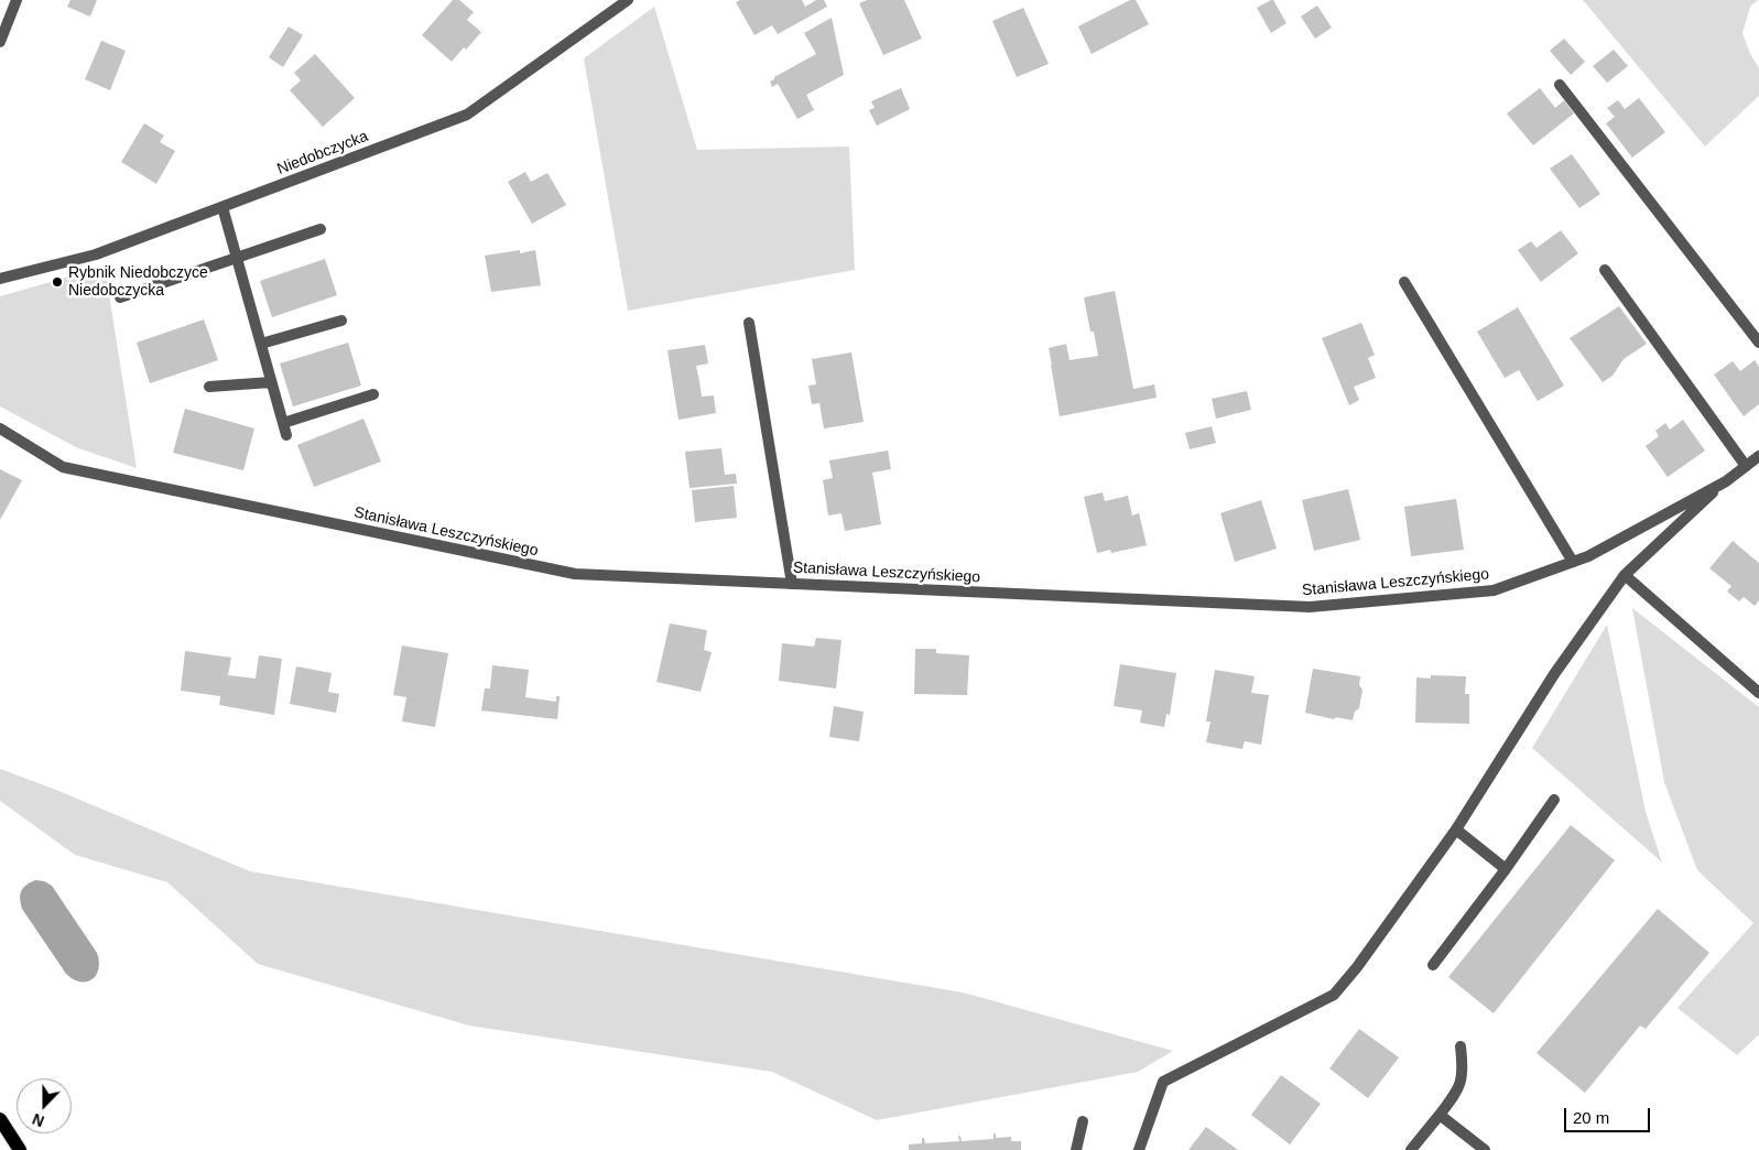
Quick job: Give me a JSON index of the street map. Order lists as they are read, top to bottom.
{
  "streets": {
    "street": ["Niedobczycka", "Stanisława Leszczyńskiego"]
  },
  "places": ["Rybnik Niedobczyce Niedobczycka"],
  "scale_bar": "20 m",
  "north": "bottom"
}
